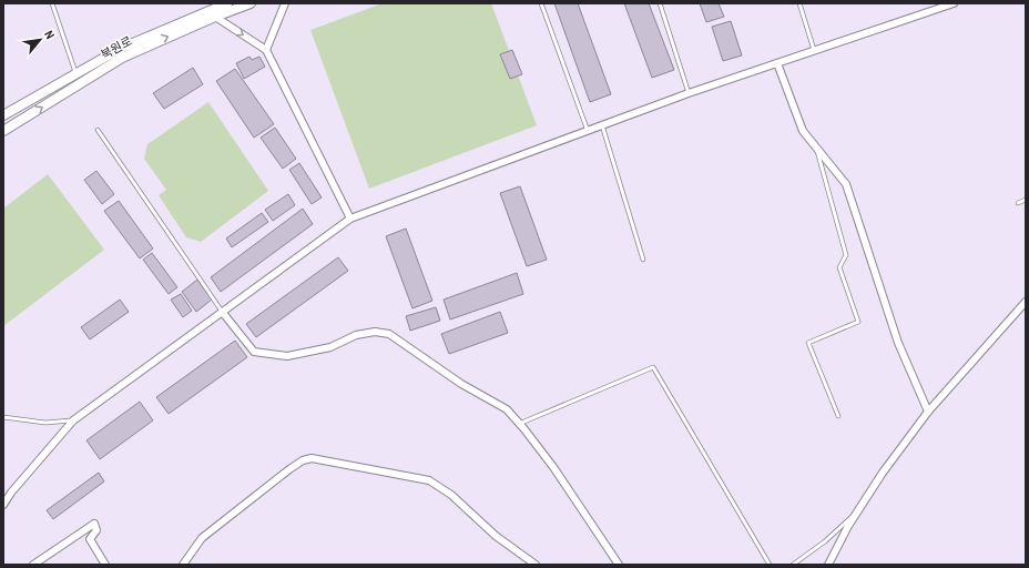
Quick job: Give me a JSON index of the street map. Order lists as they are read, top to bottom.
{
  "streets": {
    "street": ["북원로"]
  },
  "north": "top right"
}
